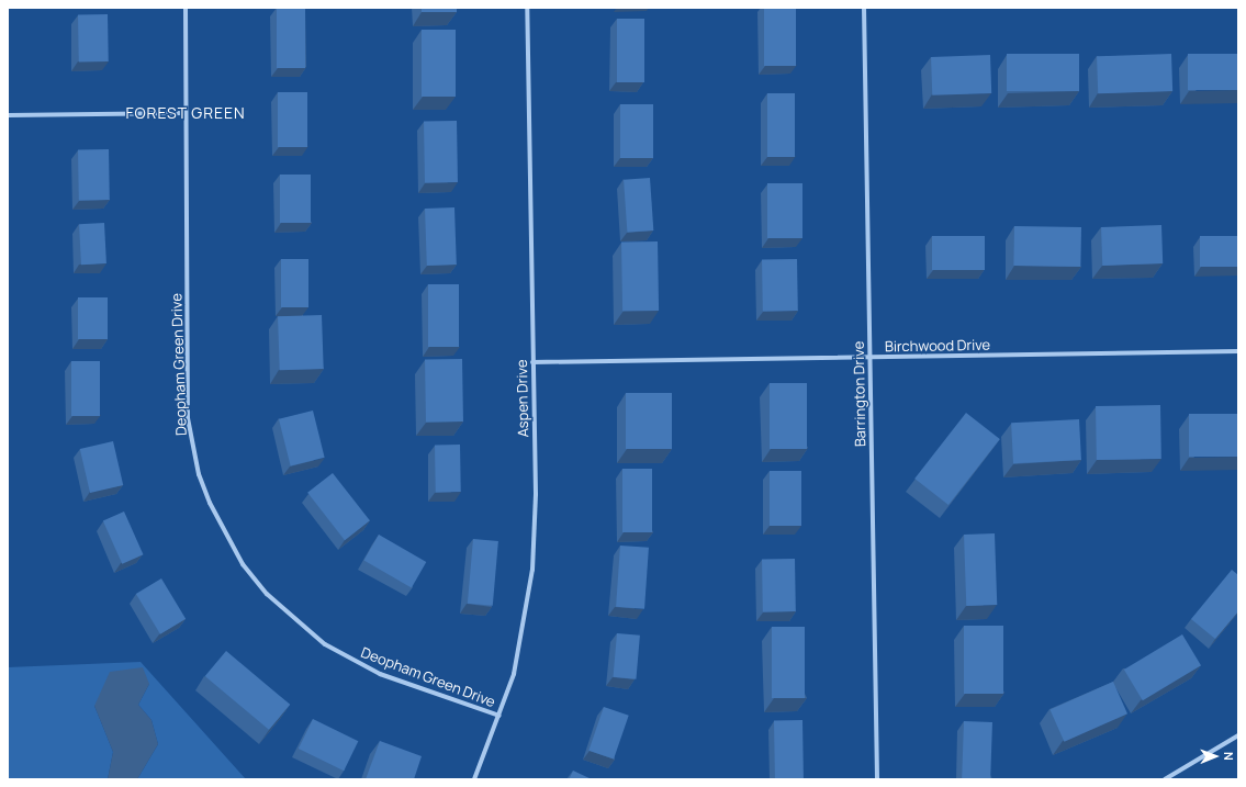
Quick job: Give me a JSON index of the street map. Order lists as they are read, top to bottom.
{
  "streets": {
    "street": [
      "Birchwood Drive",
      "Deopham Green Drive",
      "Barrington Drive",
      "Aspen Drive"
    ]
  },
  "crossings": [
    ["Birchwood Drive", "Barrington Drive"],
    ["Birchwood Drive", "Aspen Drive"],
    ["Deopham Green Drive", "Aspen Drive"]
  ],
  "districts": ["FOREST GREEN"],
  "north": "right"
}
